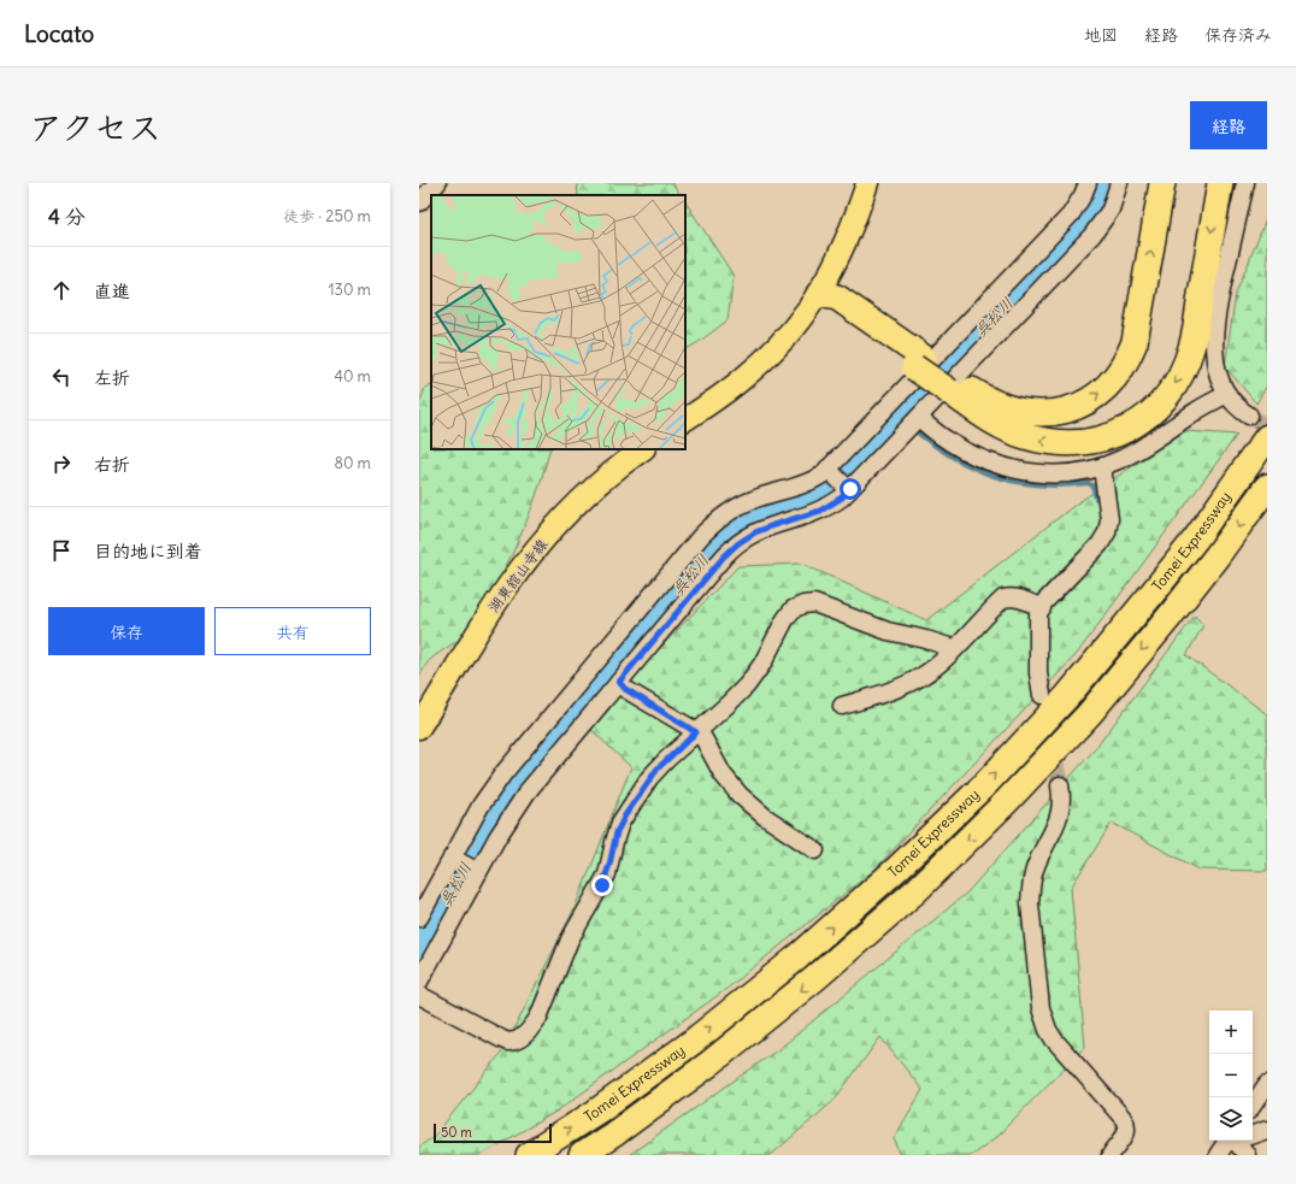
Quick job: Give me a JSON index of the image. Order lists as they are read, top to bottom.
{
  "streets": {
    "highway": ["Tomei Expressway"],
    "main road": ["湖東舘山寺線"]
  },
  "water": ["呉松川"],
  "scale_bar": "50 m",
  "page": {
    "header": "Locato",
    "nav": ["地図", "経路", "保存済み"],
    "title": "アクセス",
    "buttons": [
      "経路",
      ["保存", "共有"]
    ],
    "heading": ["4 分", "徒歩 · 250 m"],
    "list": [
      ["直進", "130 m"],
      ["左折", "40 m"],
      ["右折", "80 m"],
      "目的地に到着"
    ],
    "map_buttons": ["+", "−"],
    "scale": "50 m"
  }
}
